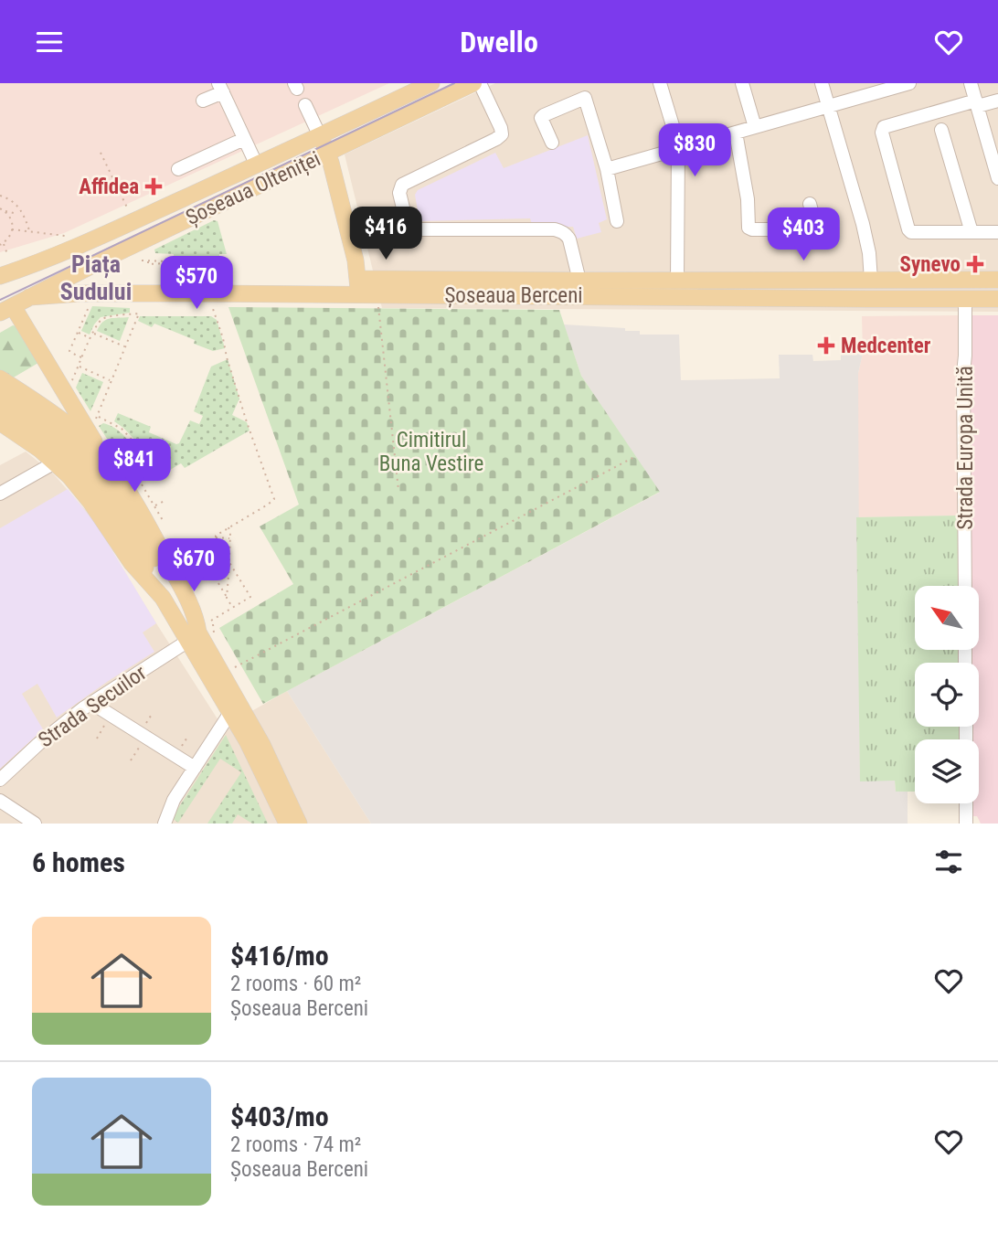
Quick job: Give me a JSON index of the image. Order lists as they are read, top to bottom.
{
  "streets": {
    "main road": ["Șoseaua Olteniței", "Șoseaua Berceni"],
    "street": ["Strada Europa Unită", "Strada Secuilor"]
  },
  "crossings": [
    ["Șoseaua Olteniței", "Șoseaua Berceni"],
    ["Șoseaua Berceni", "Strada Europa Unită"]
  ],
  "districts": ["Piața Sudului"],
  "parks": ["Cimitirul Buna Vestire"],
  "places": {
    "health": ["Affidea", "Synevo", "Medcenter"]
  },
  "north": "top left",
  "page": {
    "header": "Dwello",
    "price": [
      "$830",
      "$416",
      "$403",
      "$570",
      "$841",
      "$670"
    ],
    "heading": "6 homes",
    "list": [
      {
        "name": "$416/mo",
        "note": "2 rooms · 60 m² · Șoseaua Berceni"
      },
      {
        "name": "$403/mo",
        "note": "2 rooms · 74 m² · Șoseaua Berceni"
      }
    ]
  }
}
